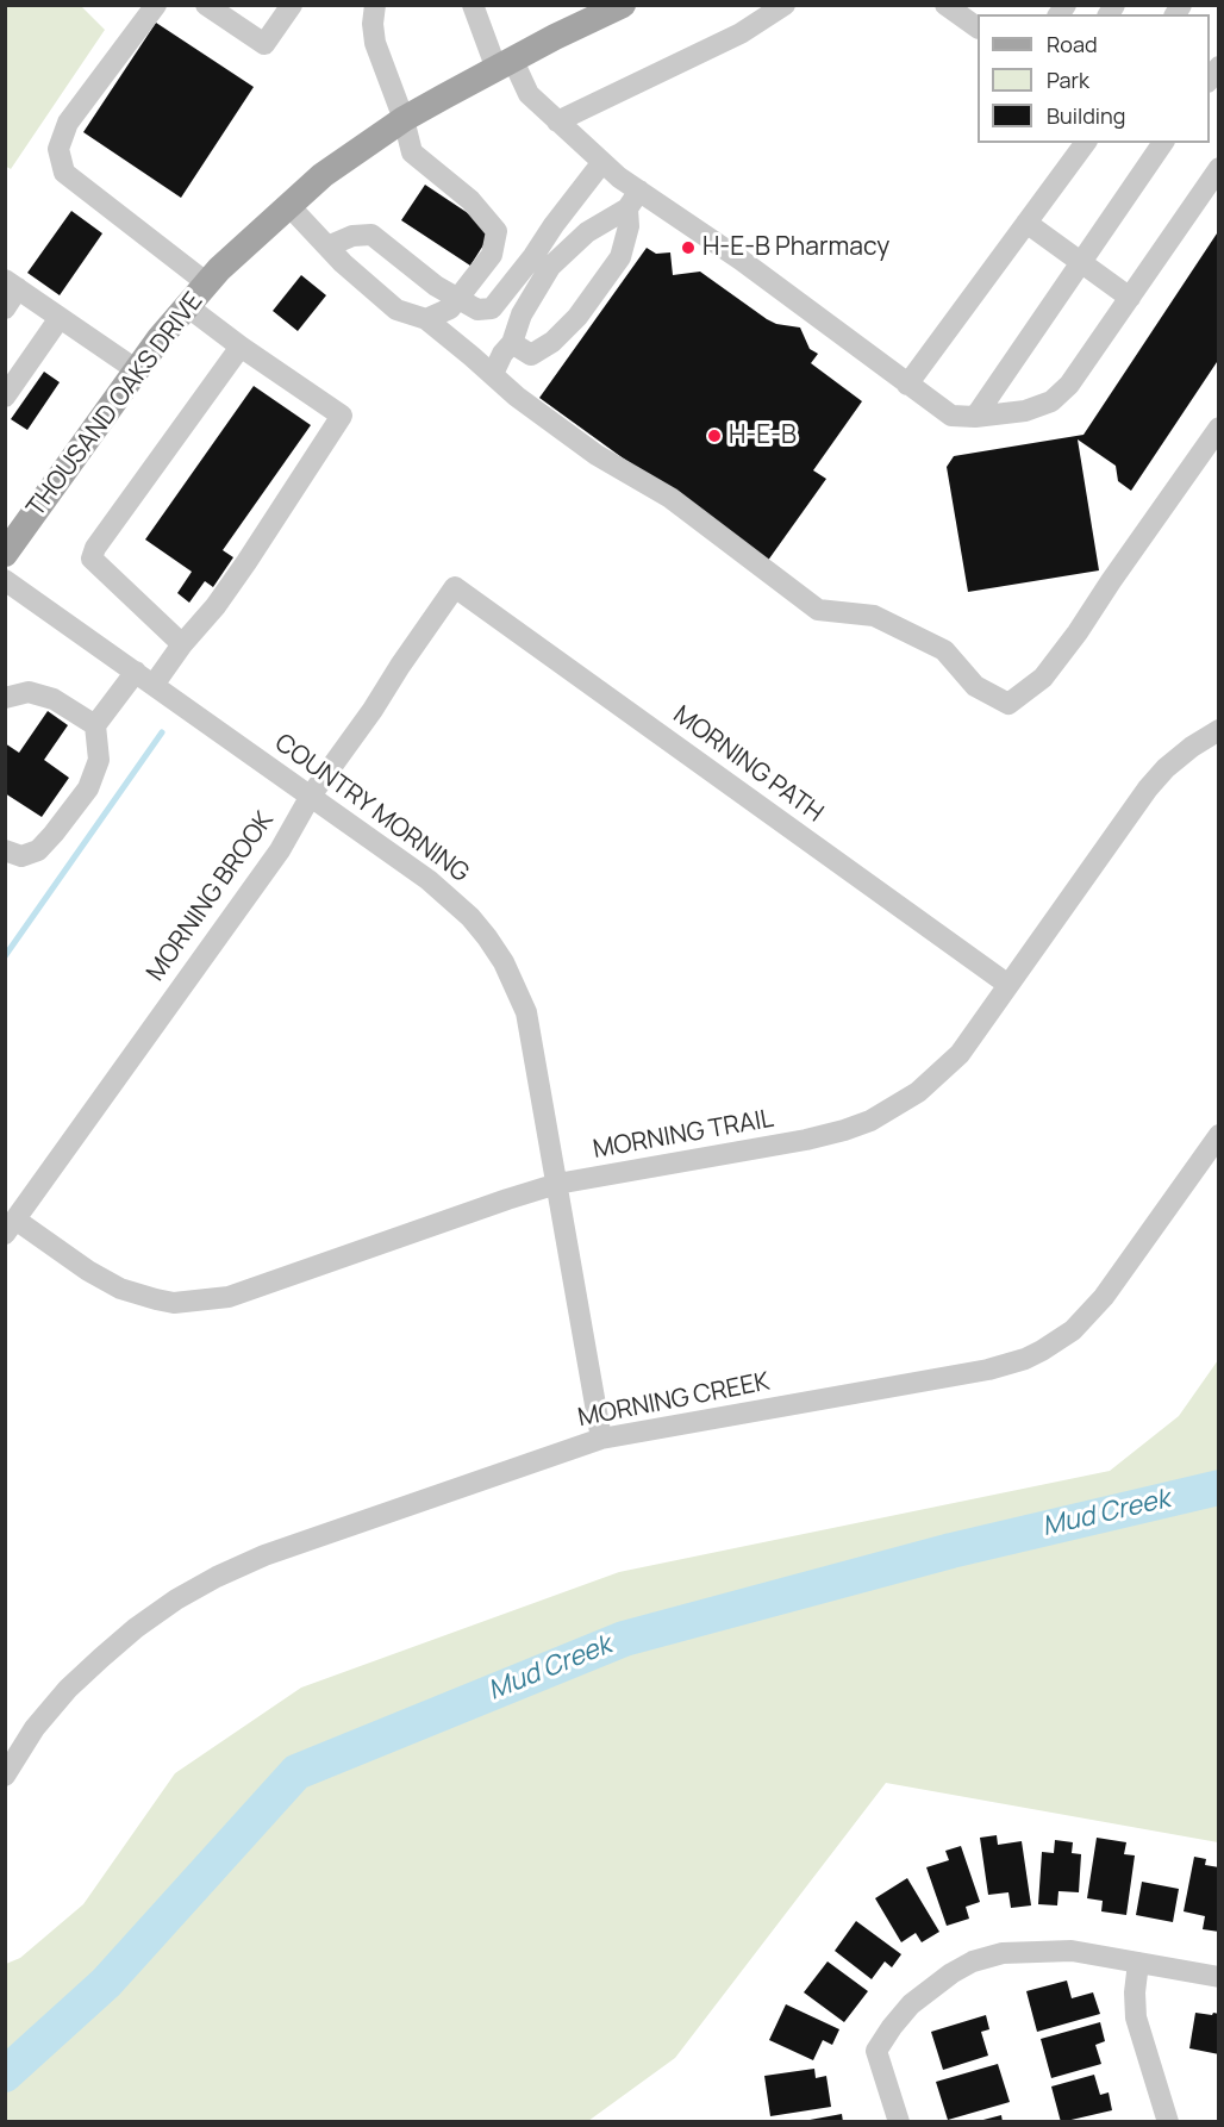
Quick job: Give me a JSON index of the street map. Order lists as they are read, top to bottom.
{
  "streets": {
    "main road": ["THOUSAND OAKS DRIVE"],
    "street": [
      "MORNING PATH",
      "COUNTRY MORNING",
      "MORNING BROOK",
      "MORNING TRAIL",
      "MORNING CREEK"
    ]
  },
  "crossings": [
    ["MORNING PATH", "MORNING BROOK"],
    ["MORNING PATH", "MORNING TRAIL"],
    ["COUNTRY MORNING", "MORNING BROOK"],
    ["COUNTRY MORNING", "MORNING TRAIL"],
    ["COUNTRY MORNING", "MORNING CREEK"],
    ["MORNING BROOK", "MORNING TRAIL"]
  ],
  "water": ["Mud Creek"],
  "places": ["H-E-B Pharmacy", "H-E-B"],
  "legend": ["Road", "Park", "Building"]
}
